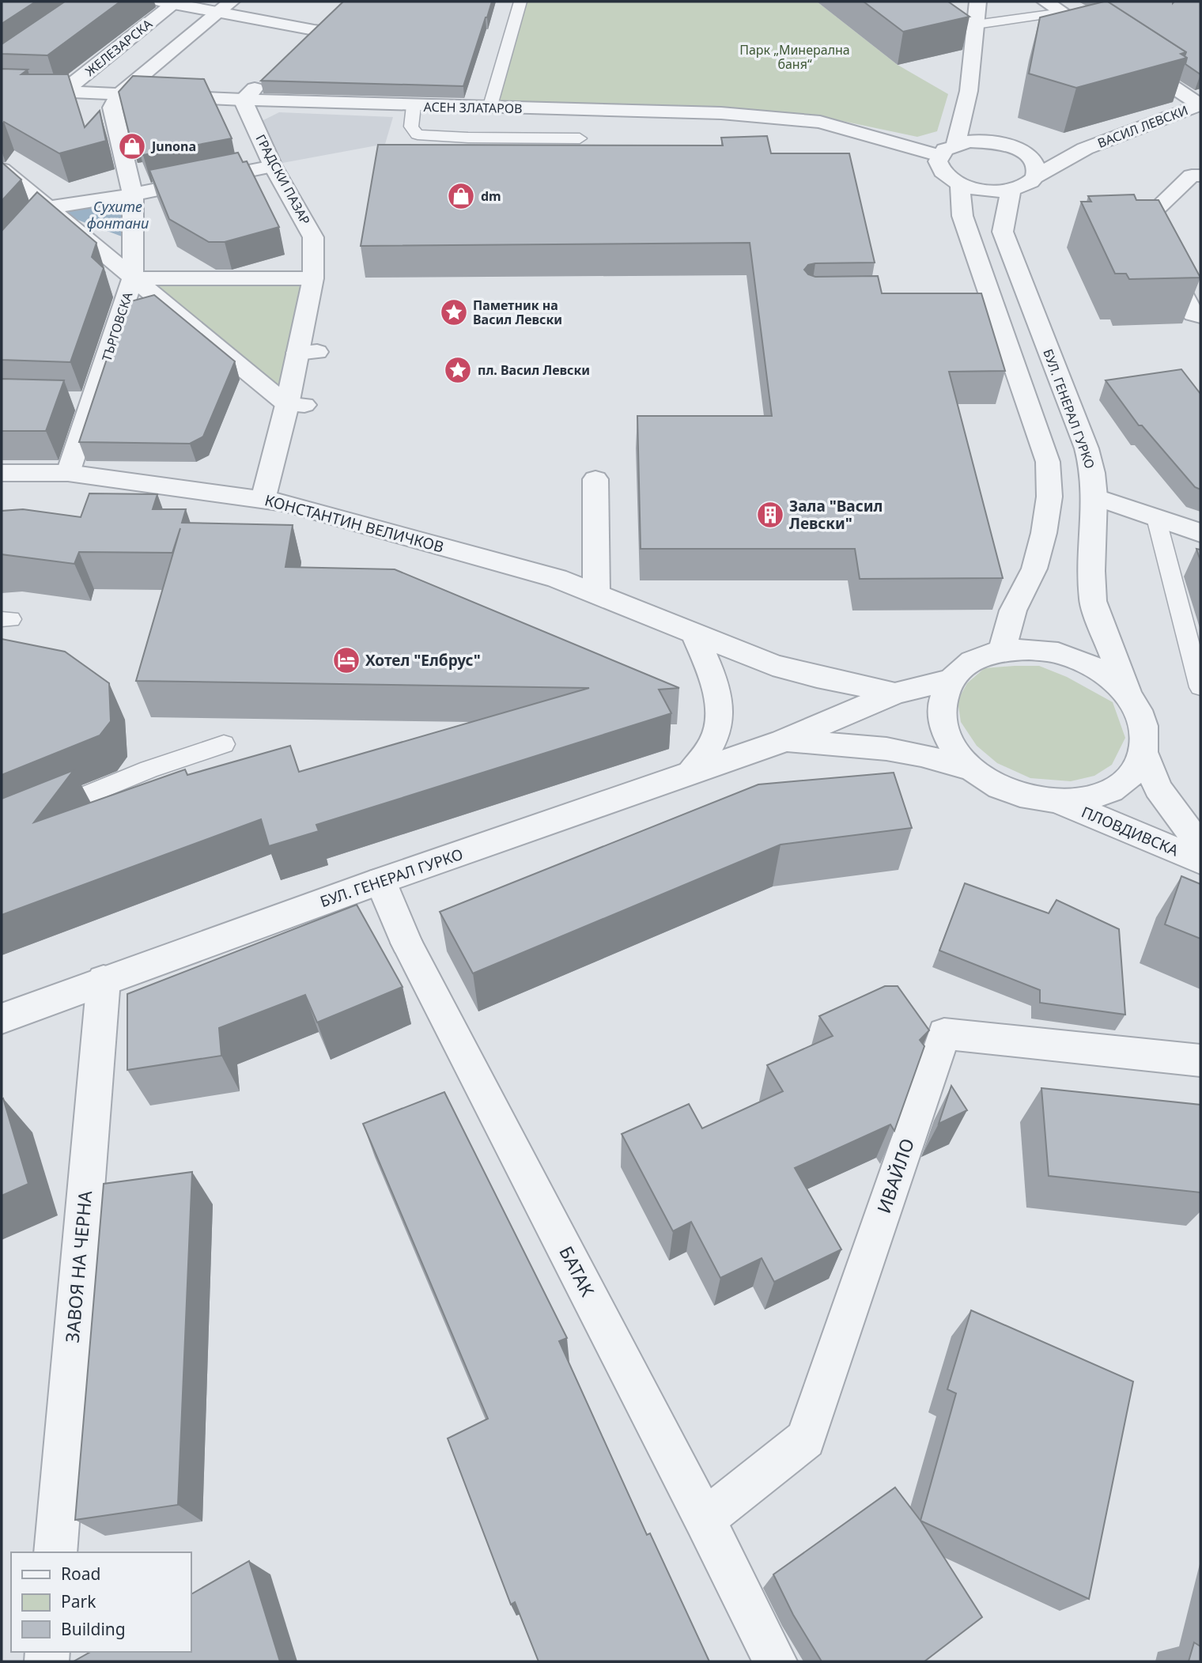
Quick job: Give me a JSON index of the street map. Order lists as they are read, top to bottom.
{
  "streets": {
    "street": [
      "ЖЕЛЕЗАРСКА",
      "АСЕН ЗЛАТАРОВ",
      "ВАСИЛ ЛЕВСКИ",
      "ГРАДСКИ ПАЗАР",
      "ТЪРГОВСКА",
      "БУЛ. ГЕНЕРАЛ ГУРКО",
      "КОНСТАНТИН ВЕЛИЧКОВ",
      "ПЛОВДИВСКА",
      "ИВАЙЛО",
      "ЗАВОЯ НА ЧЕРНА",
      "БАТАК"
    ]
  },
  "crossings": [
    ["ЖЕЛЕЗАРСКА", "АСЕН ЗЛАТАРОВ"],
    ["АСЕН ЗЛАТАРОВ", "ГРАДСКИ ПАЗАР"],
    ["ГРАДСКИ ПАЗАР", "КОНСТАНТИН ВЕЛИЧКОВ"],
    ["ТЪРГОВСКА", "КОНСТАНТИН ВЕЛИЧКОВ"],
    ["БУЛ. ГЕНЕРАЛ ГУРКО", "КОНСТАНТИН ВЕЛИЧКОВ"],
    ["БУЛ. ГЕНЕРАЛ ГУРКО", "ПЛОВДИВСКА"],
    ["БУЛ. ГЕНЕРАЛ ГУРКО", "ЗАВОЯ НА ЧЕРНА"],
    ["БУЛ. ГЕНЕРАЛ ГУРКО", "БАТАК"],
    ["ИВАЙЛО", "БАТАК"]
  ],
  "water": ["Сухите фонтани"],
  "parks": ["Парк „Минерална баня“"],
  "places": {
    "shop": ["Junona", "dm"],
    "place": ["Паметник на Васил Левски", "пл. Васил Левски"],
    "building": ["Зала \"Васил Левски\""],
    "hotel": ["Хотел \"Елбрус\""]
  },
  "legend": ["Road", "Park", "Building"]
}
